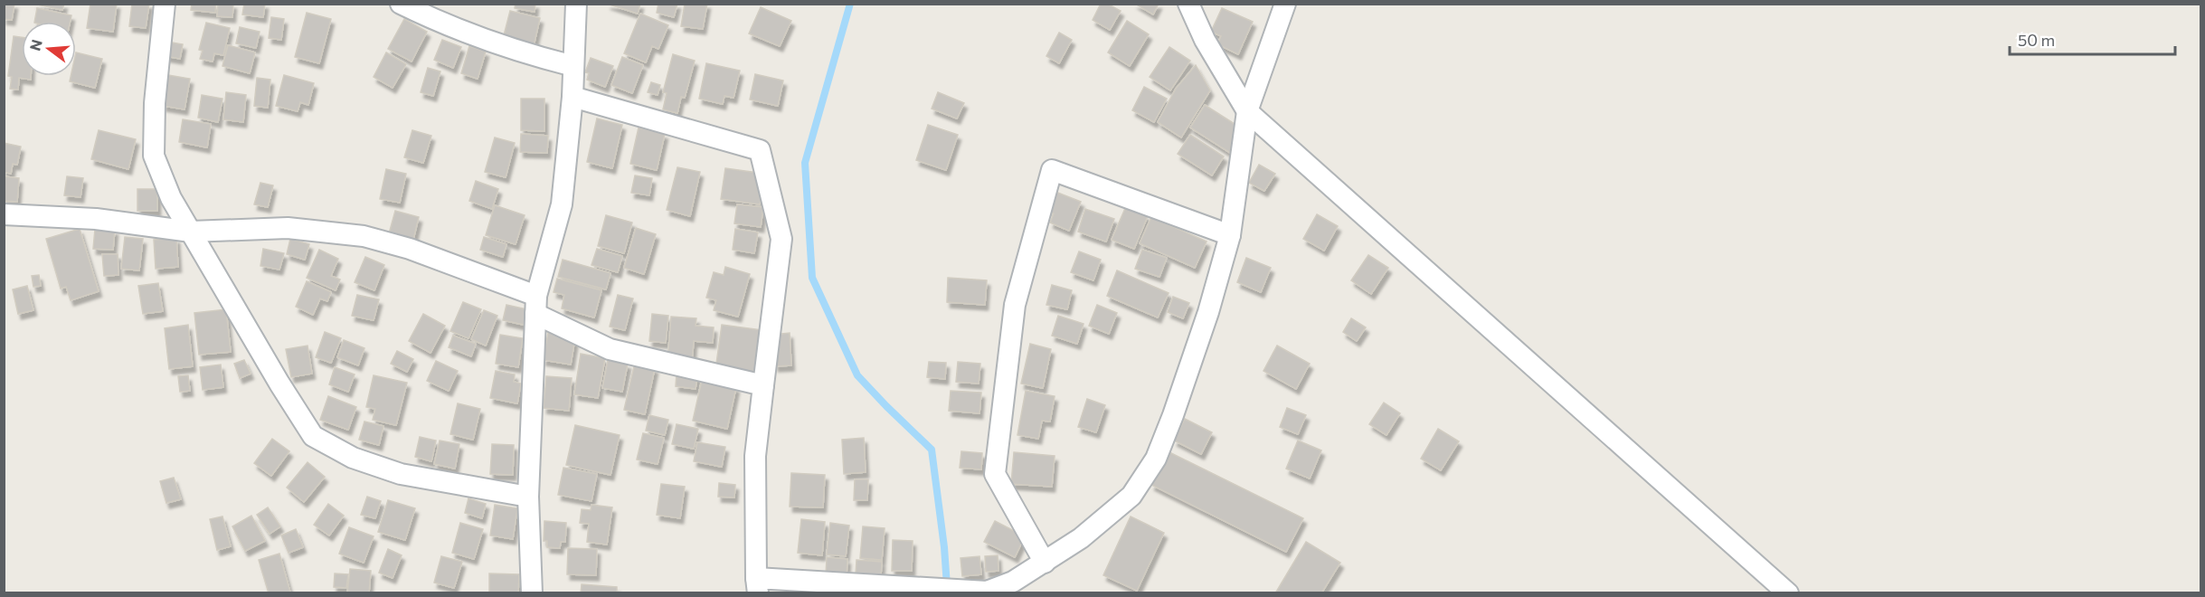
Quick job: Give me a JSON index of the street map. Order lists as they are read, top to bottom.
{
  "scale_bar": "50 m",
  "north": "left"
}
